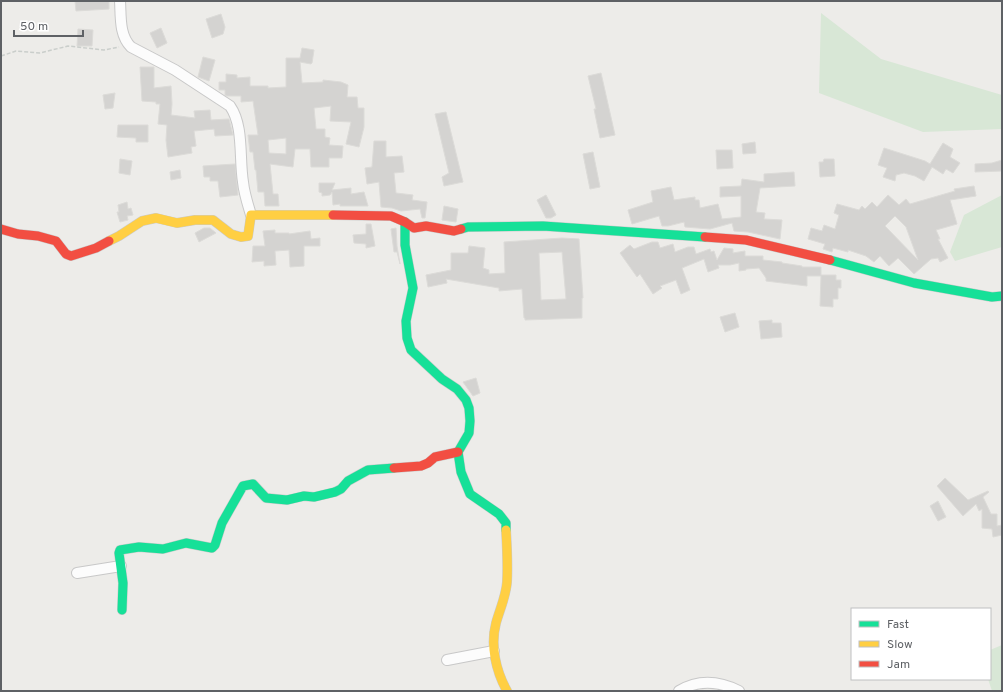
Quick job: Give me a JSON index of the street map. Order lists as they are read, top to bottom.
{
  "legend": ["Fast", "Slow", "Jam"],
  "scale_bar": "50 m"
}
